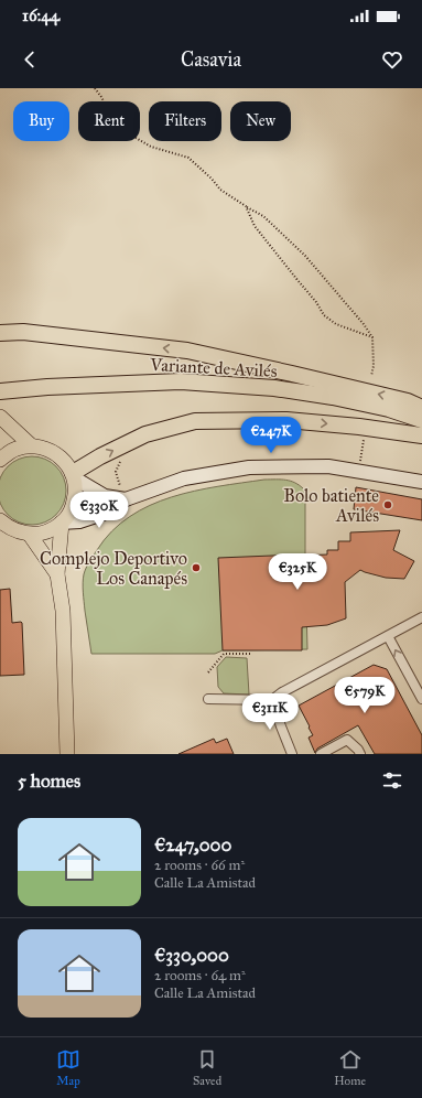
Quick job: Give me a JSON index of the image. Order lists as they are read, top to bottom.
{
  "streets": {
    "highway": ["Variante de Avilés"]
  },
  "places": ["Bolo batiente Avilés", "Complejo Deportivo Los Canapés"],
  "page": {
    "status": "16:44",
    "header": "Casavia",
    "chip": [
      "Buy",
      "Rent",
      "Filters",
      "New"
    ],
    "price": [
      "€247K",
      "€330K",
      "€325K",
      "€579K",
      "€311K"
    ],
    "heading": "5 homes",
    "list": [
      {
        "name": "€247,000",
        "note": "2 rooms · 66 m² · Calle La Amistad"
      },
      {
        "name": "€330,000",
        "note": "2 rooms · 64 m² · Calle La Amistad"
      }
    ],
    "tabs": ["Map", "Saved", "Home"]
  }
}
